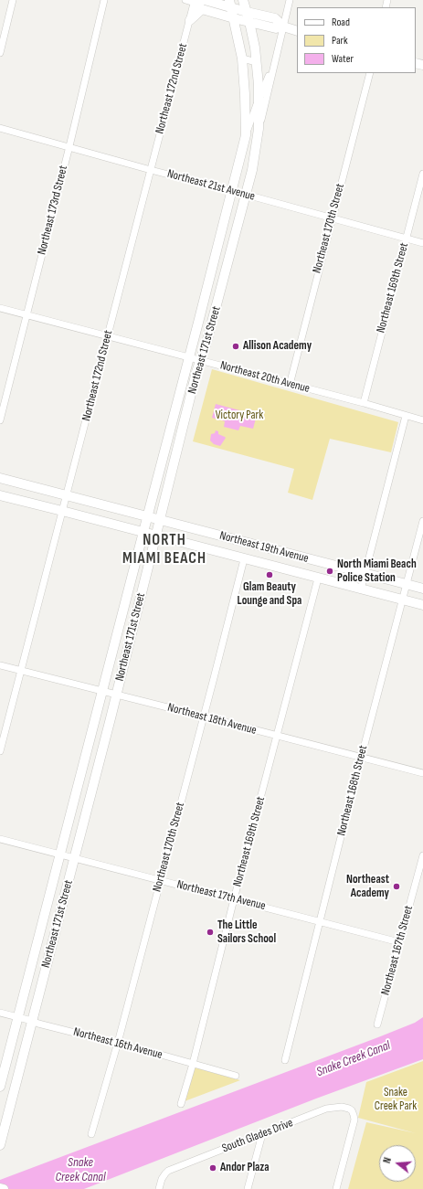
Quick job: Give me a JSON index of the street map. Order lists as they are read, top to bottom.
{
  "streets": {
    "street": [
      "Northeast 172nd Street",
      "Northeast 21st Avenue",
      "Northeast 173rd Street",
      "Northeast 170th Street",
      "Northeast 169th Street",
      "Northeast 171st Street",
      "Northeast 20th Avenue",
      "Northeast 19th Avenue",
      "Northeast 18th Avenue",
      "Northeast 168th Street",
      "Northeast 17th Avenue",
      "Northeast 167th Street",
      "Northeast 16th Avenue",
      "South Glades Drive"
    ]
  },
  "crossings": [
    ["Northeast 172nd Street", "Northeast 21st Avenue"],
    ["Northeast 172nd Street", "Northeast 20th Avenue"],
    ["Northeast 172nd Street", "Northeast 19th Avenue"],
    ["Northeast 172nd Street", "Northeast 18th Avenue"],
    ["Northeast 21st Avenue", "Northeast 173rd Street"],
    ["Northeast 21st Avenue", "Northeast 170th Street"],
    ["Northeast 21st Avenue", "Northeast 169th Street"],
    ["Northeast 21st Avenue", "Northeast 171st Street"],
    ["Northeast 173rd Street", "Northeast 20th Avenue"],
    ["Northeast 170th Street", "Northeast 20th Avenue"],
    ["Northeast 170th Street", "Northeast 19th Avenue"],
    ["Northeast 170th Street", "Northeast 18th Avenue"],
    ["Northeast 170th Street", "Northeast 17th Avenue"],
    ["Northeast 170th Street", "Northeast 16th Avenue"],
    ["Northeast 169th Street", "Northeast 20th Avenue"],
    ["Northeast 169th Street", "Northeast 19th Avenue"],
    ["Northeast 169th Street", "Northeast 18th Avenue"],
    ["Northeast 169th Street", "Northeast 17th Avenue"],
    ["Northeast 169th Street", "Northeast 16th Avenue"],
    ["Northeast 171st Street", "Northeast 20th Avenue"],
    ["Northeast 171st Street", "Northeast 19th Avenue"],
    ["Northeast 171st Street", "Northeast 18th Avenue"],
    ["Northeast 171st Street", "Northeast 17th Avenue"],
    ["Northeast 171st Street", "Northeast 16th Avenue"],
    ["Northeast 19th Avenue", "Northeast 168th Street"],
    ["Northeast 18th Avenue", "Northeast 168th Street"],
    ["Northeast 168th Street", "Northeast 17th Avenue"],
    ["Northeast 17th Avenue", "Northeast 167th Street"]
  ],
  "districts": ["NORTH MIAMI BEACH"],
  "water": ["Snake Creek Canal"],
  "parks": ["Victory Park", "Snake Creek Park"],
  "places": [
    "Allison Academy",
    "North Miami Beach Police Station",
    "Glam Beauty Lounge and Spa",
    "Northeast Academy",
    "The Little Sailors School",
    "Andor Plaza"
  ],
  "legend": ["Road", "Park", "Water"],
  "north": "left"
}
